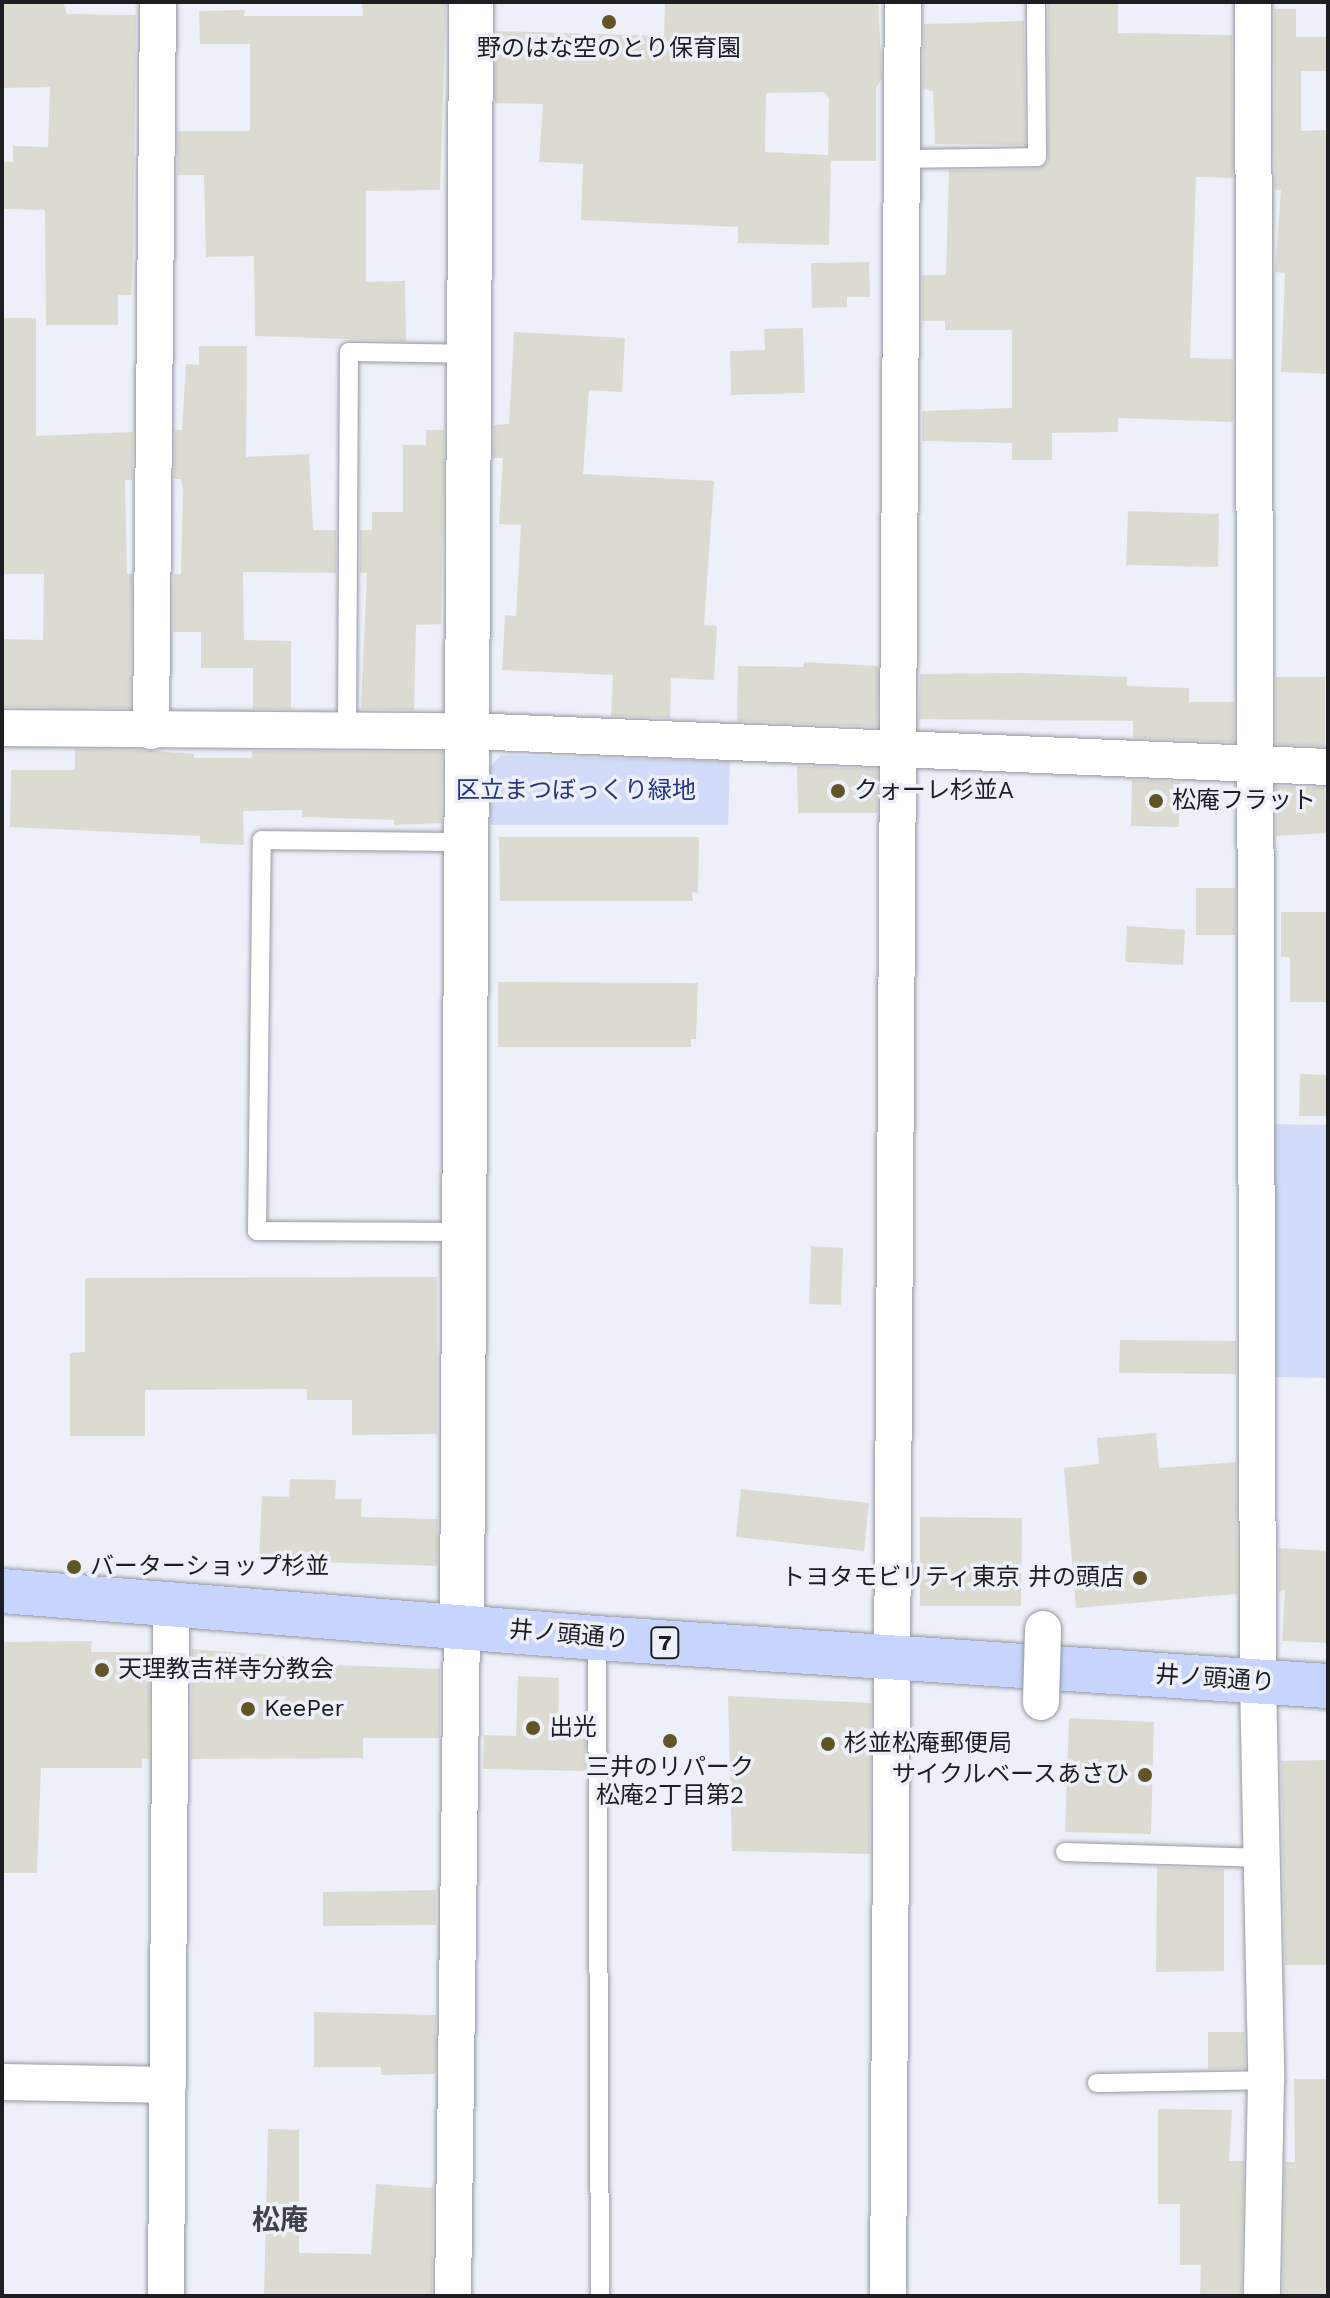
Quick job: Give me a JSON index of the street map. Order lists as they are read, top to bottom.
{
  "streets": {
    "main road": ["井ノ頭通り", "7"]
  },
  "districts": ["松庵"],
  "parks": ["区立まつぼっくり緑地"],
  "places": [
    "野のはな空のとり保育園",
    "クォーレ杉並A",
    "松庵フラット",
    "バーターショップ杉並",
    "トヨタモビリティ東京 井の頭店",
    "天理教吉祥寺分教会",
    "KeePer",
    "出光",
    "三井のリパーク 松庵2丁目第2",
    "杉並松庵郵便局",
    "サイクルベースあさひ"
  ]
}
